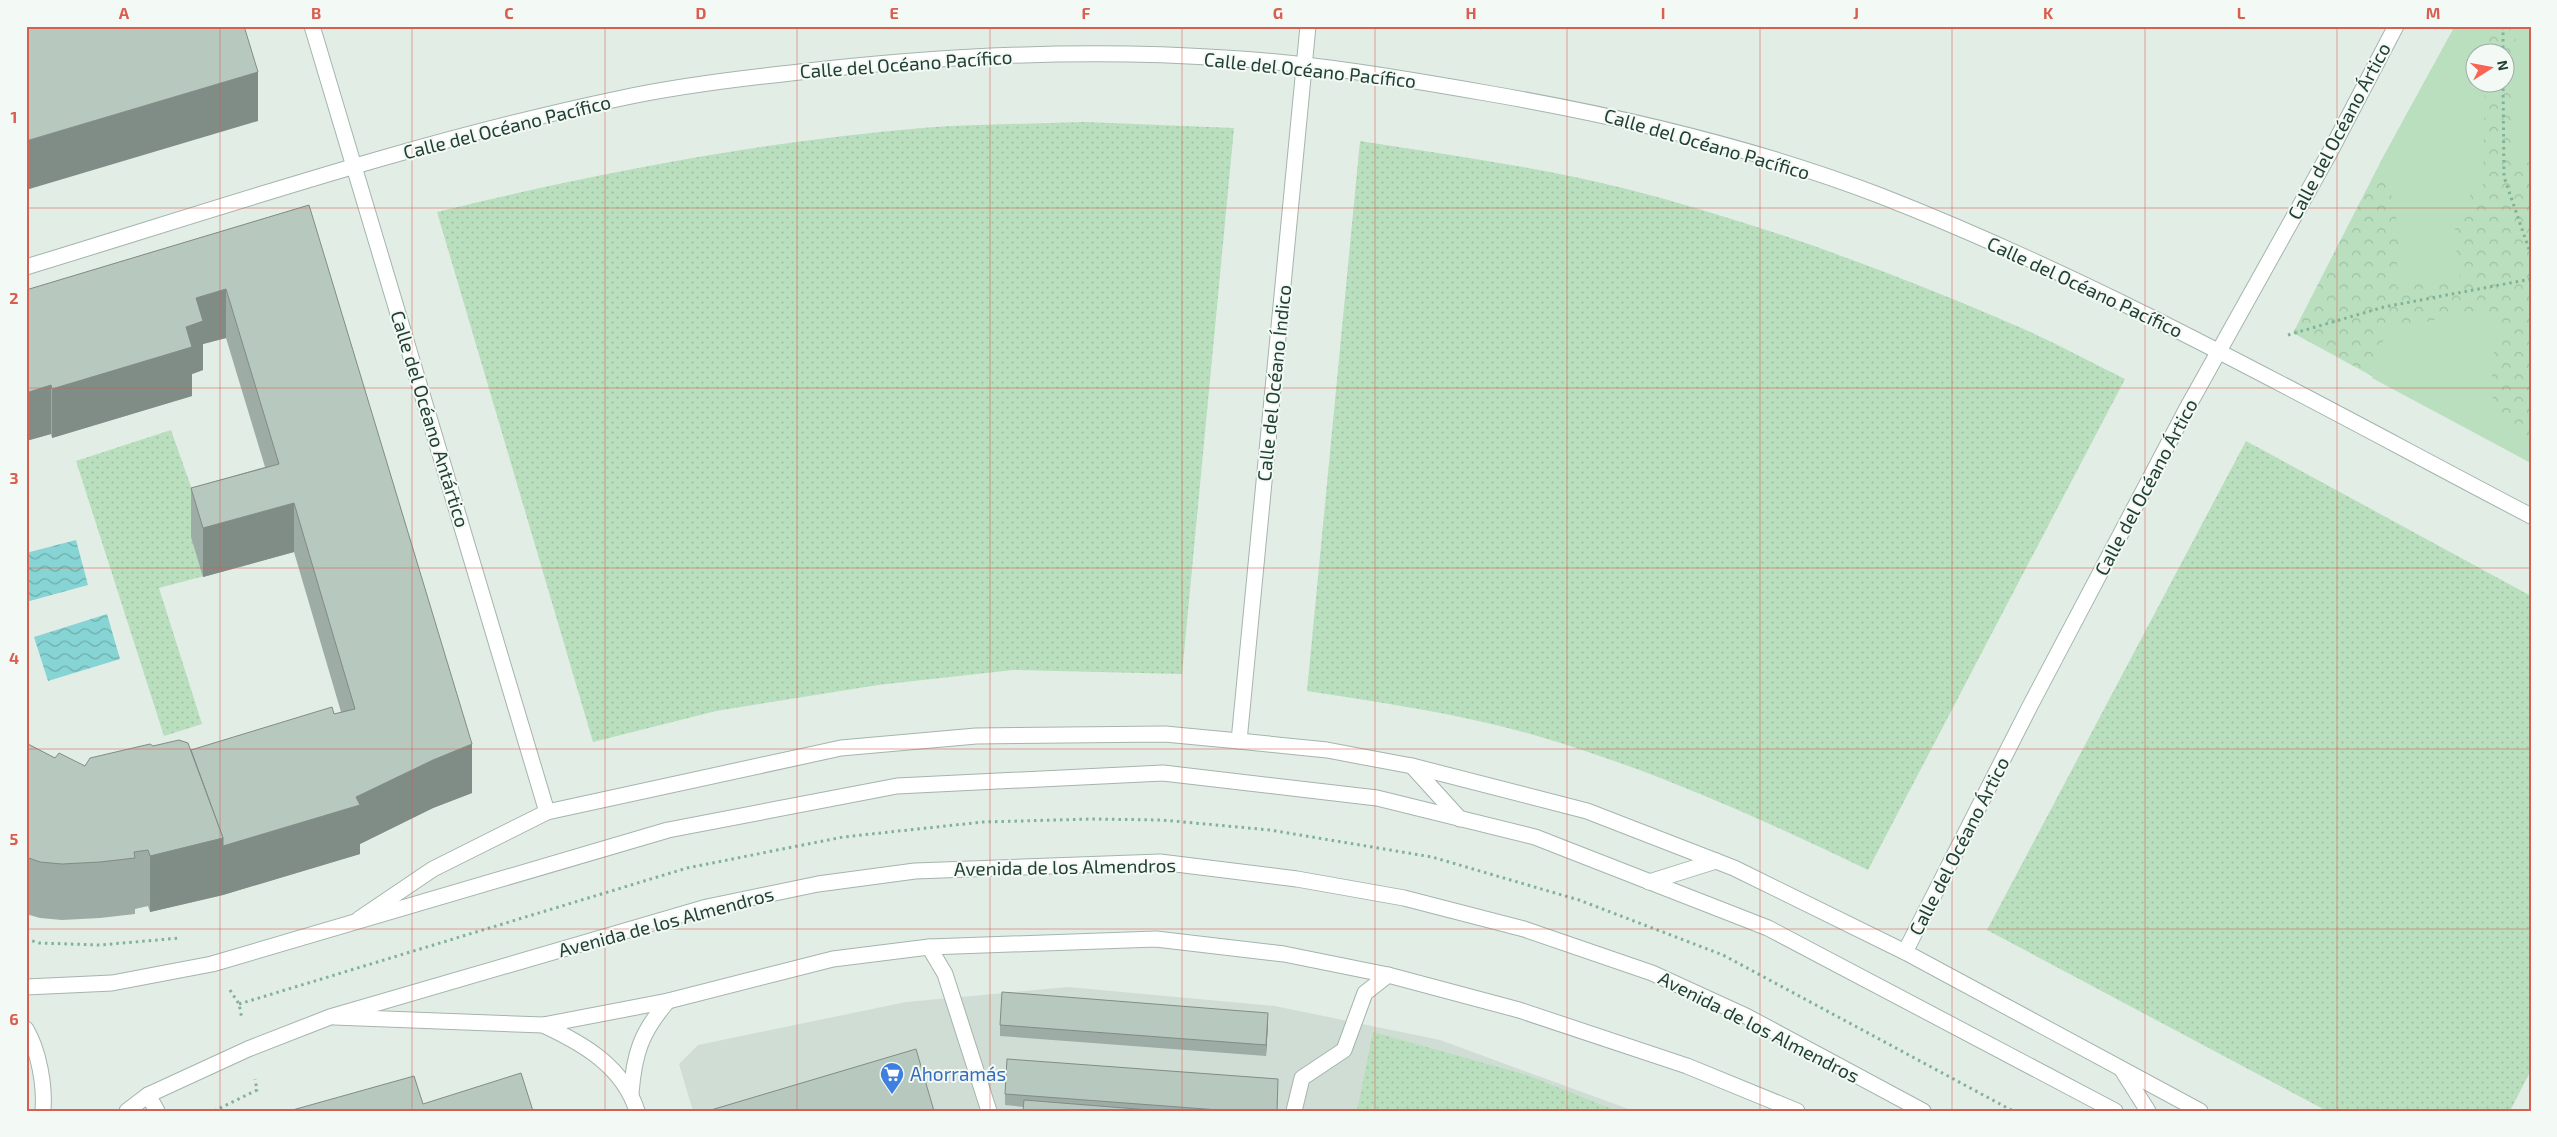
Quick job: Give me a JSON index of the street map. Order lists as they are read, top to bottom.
{
  "streets": {
    "street": [
      "Calle del Océano Pacífico",
      "Calle del Océano Ártico",
      "Calle del Océano Índico",
      "Calle del Océano Antártico",
      "Avenida de los Almendros"
    ]
  },
  "crossings": [
    ["Calle del Océano Pacífico", "Calle del Océano Ártico"],
    ["Calle del Océano Pacífico", "Calle del Océano Índico"],
    ["Calle del Océano Pacífico", "Calle del Océano Antártico"]
  ],
  "places": {
    "supermarket": ["Ahorramás"]
  },
  "north": "right",
  "grid": {
    "columns": [
      "A",
      "B",
      "C",
      "D",
      "E",
      "F",
      "G",
      "H",
      "I",
      "J",
      "K",
      "L",
      "M"
    ],
    "rows": [
      "1",
      "2",
      "3",
      "4",
      "5",
      "6"
    ]
  }
}
